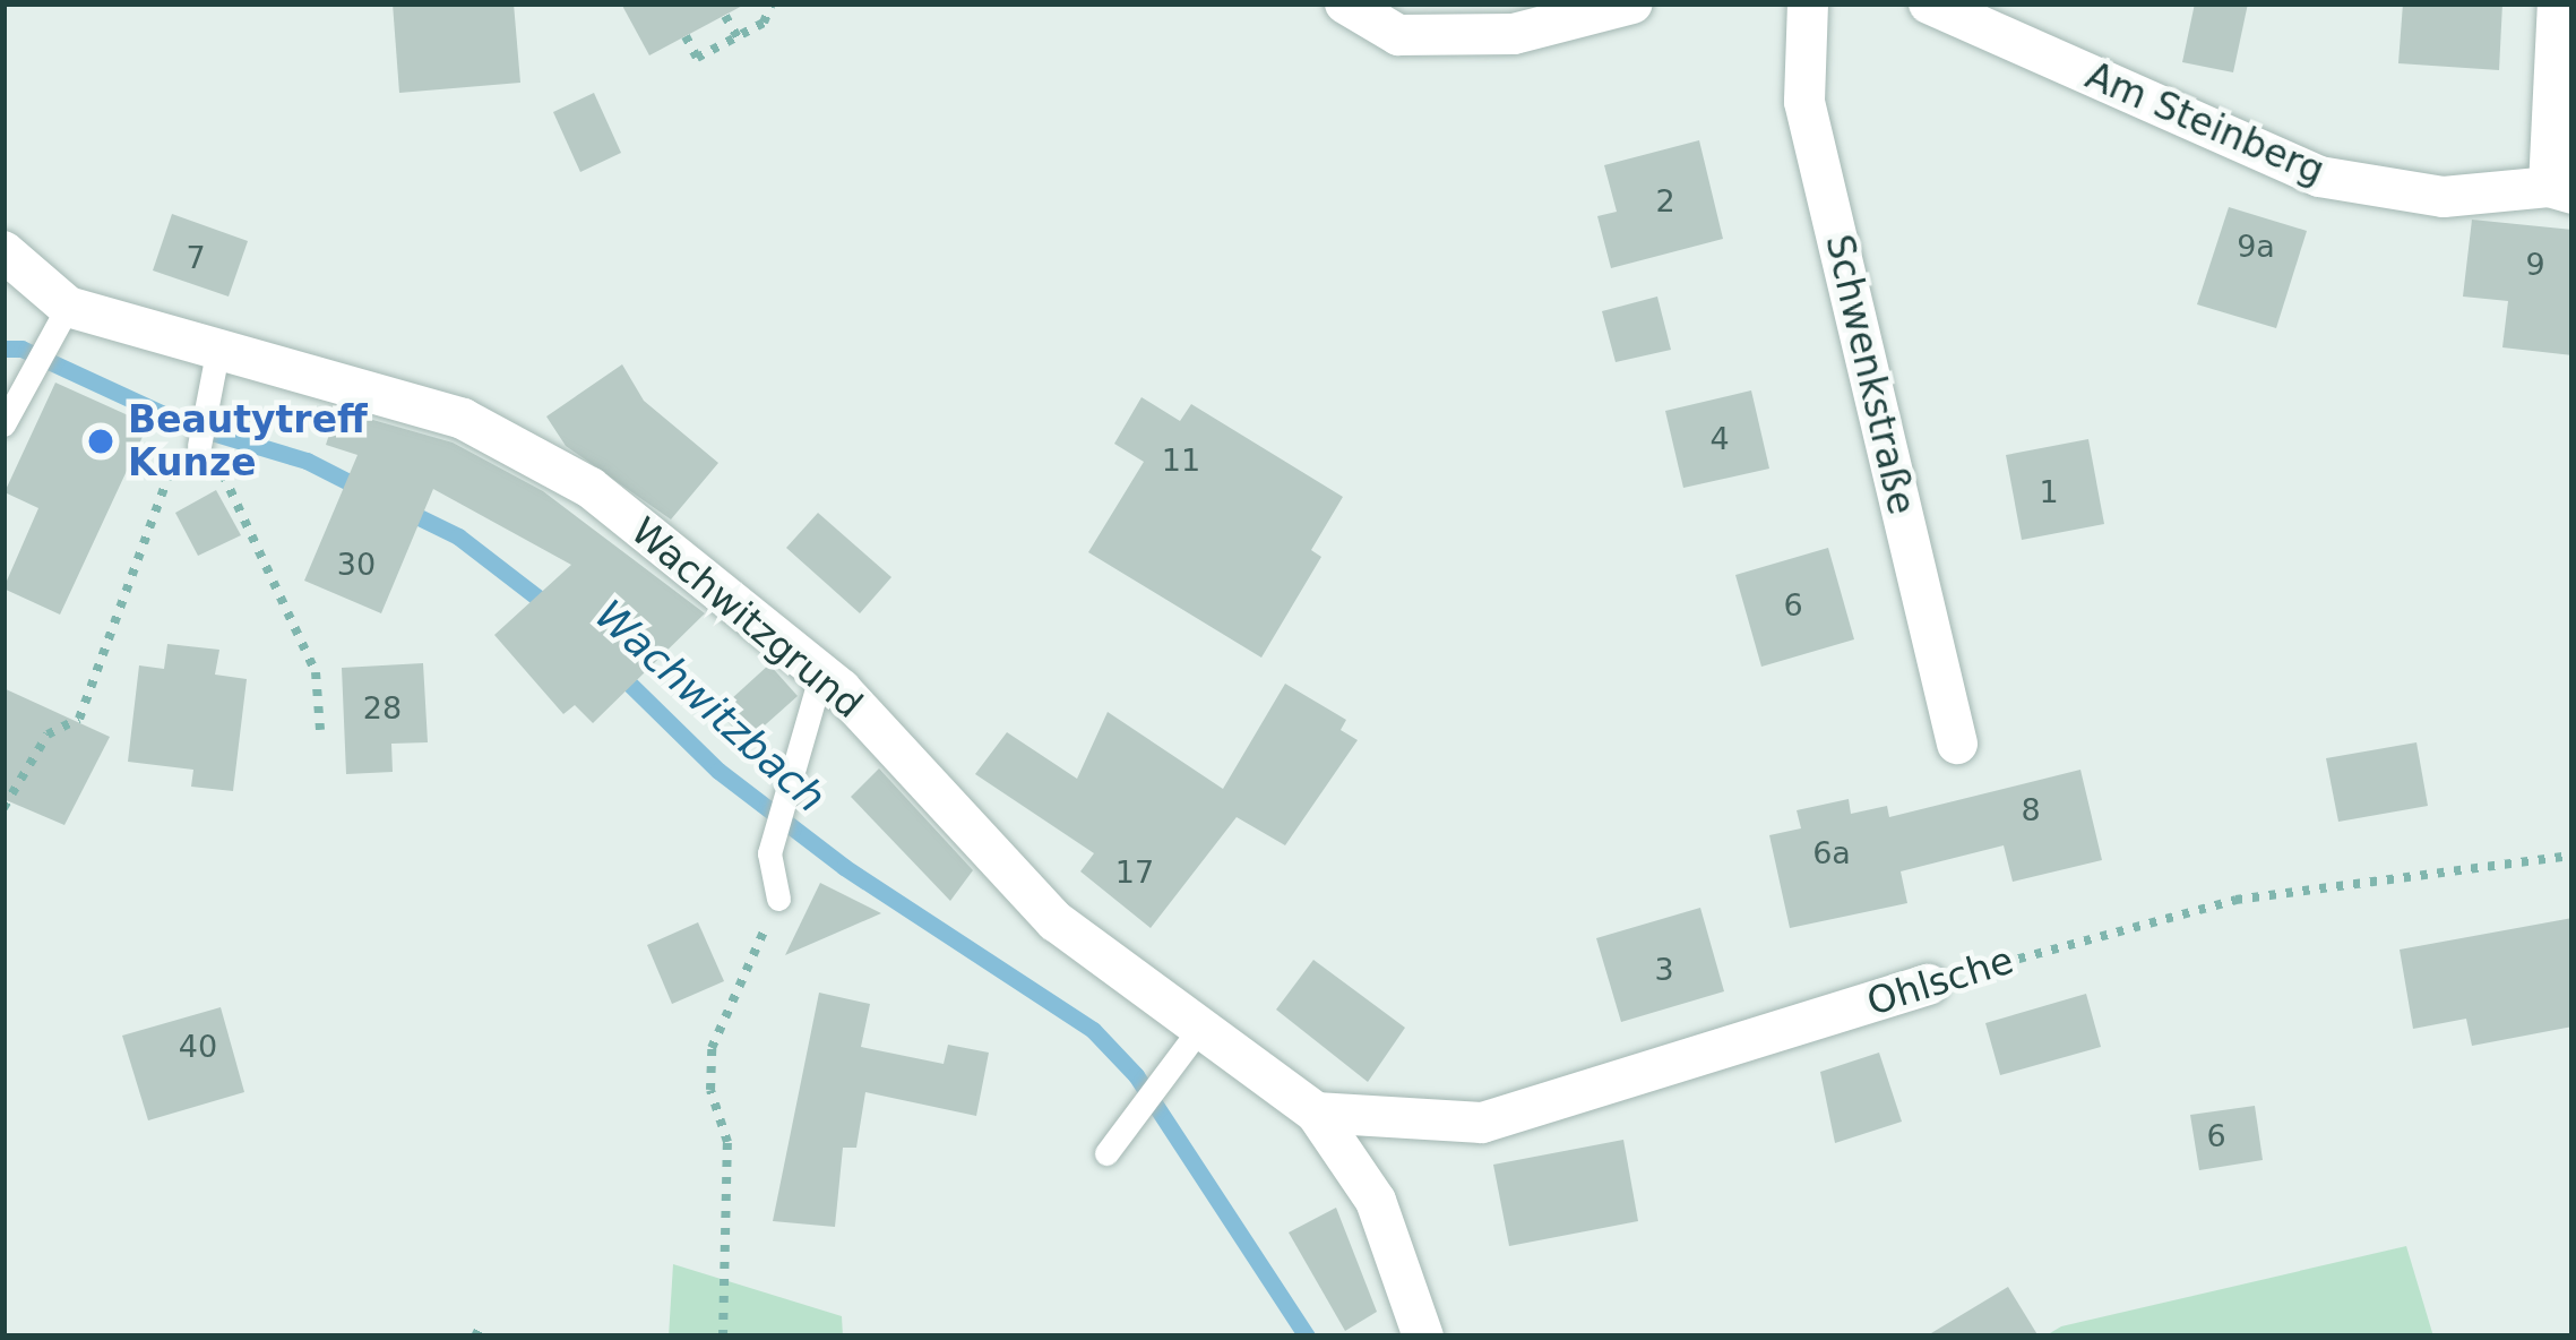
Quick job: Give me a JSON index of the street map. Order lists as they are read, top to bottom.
{
  "streets": {
    "street": [
      "Am Steinberg",
      "Schwenkstraße",
      "Wachwitzgrund",
      "Ohlsche"
    ]
  },
  "crossings": [
    ["Wachwitzgrund", "Ohlsche"]
  ],
  "water": ["Wachwitzbach"],
  "places": ["Beautytreff Kunze"],
  "house_numbers": [
    "2",
    "9a",
    "7",
    "9",
    "4",
    "11",
    "1",
    "30",
    "6",
    "28",
    "8",
    "6a",
    "17",
    "3",
    "40",
    "6"
  ]
}
